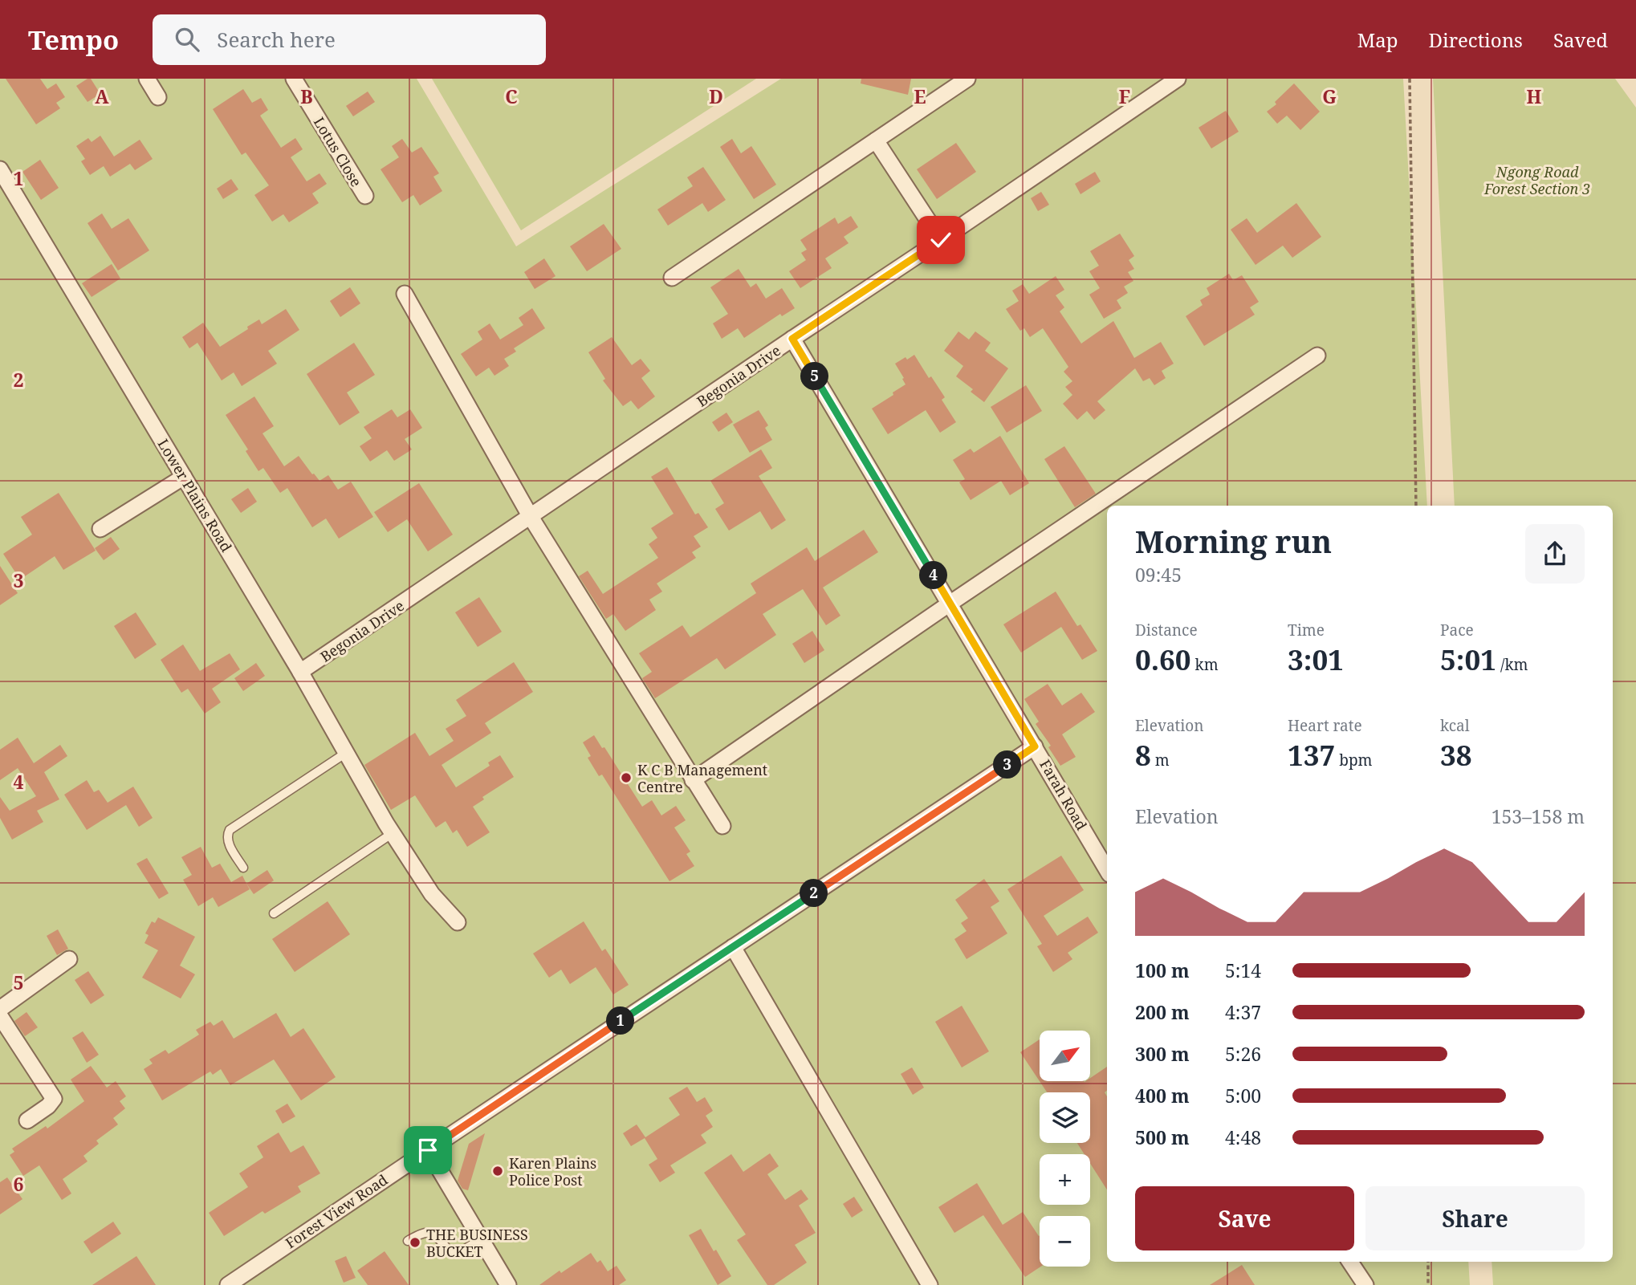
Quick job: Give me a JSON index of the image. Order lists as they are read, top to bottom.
{
  "streets": {
    "street": [
      "Lotus Close",
      "Begonia Drive",
      "Lower Plains Road",
      "Farah Road",
      "Forest View Road"
    ]
  },
  "crossings": [
    ["Begonia Drive", "Lower Plains Road"],
    ["Begonia Drive", "Farah Road"],
    ["Farah Road", "Forest View Road"]
  ],
  "parks": ["Ngong Road Forest Section 3"],
  "places": ["K C B Management Centre", "Karen Plains Police Post", "THE BUSINESS BUCKET"],
  "north": "top right",
  "page": {
    "header": "Tempo",
    "search": "Search here",
    "nav": ["Map", "Directions", "Saved"],
    "pins": [
      "5",
      "4",
      "3",
      "2",
      "1"
    ],
    "heading": ["Morning run", "09:45"],
    "stats": [
      ["Distance", "0.60 km"],
      ["Time", "3:01"],
      ["Pace", "5:01 /km"],
      ["Elevation", "8 m"],
      ["Heart rate", "137 bpm"],
      ["kcal", "38"]
    ],
    "chart": ["Elevation", "153–158 m"],
    "list": [
      {
        "name": "100 m",
        "note": "5:14"
      },
      {
        "name": "200 m",
        "note": "4:37"
      },
      {
        "name": "300 m",
        "note": "5:26"
      },
      {
        "name": "400 m",
        "note": "5:00"
      },
      {
        "name": "500 m",
        "note": "4:48"
      }
    ],
    "map_buttons": ["+", "−"],
    "buttons": ["Save", "Share"]
  },
  "grid": {
    "columns": [
      "A",
      "B",
      "C",
      "D",
      "E",
      "F",
      "G",
      "H"
    ],
    "rows": [
      "1",
      "2",
      "3",
      "4",
      "5",
      "6"
    ]
  }
}
